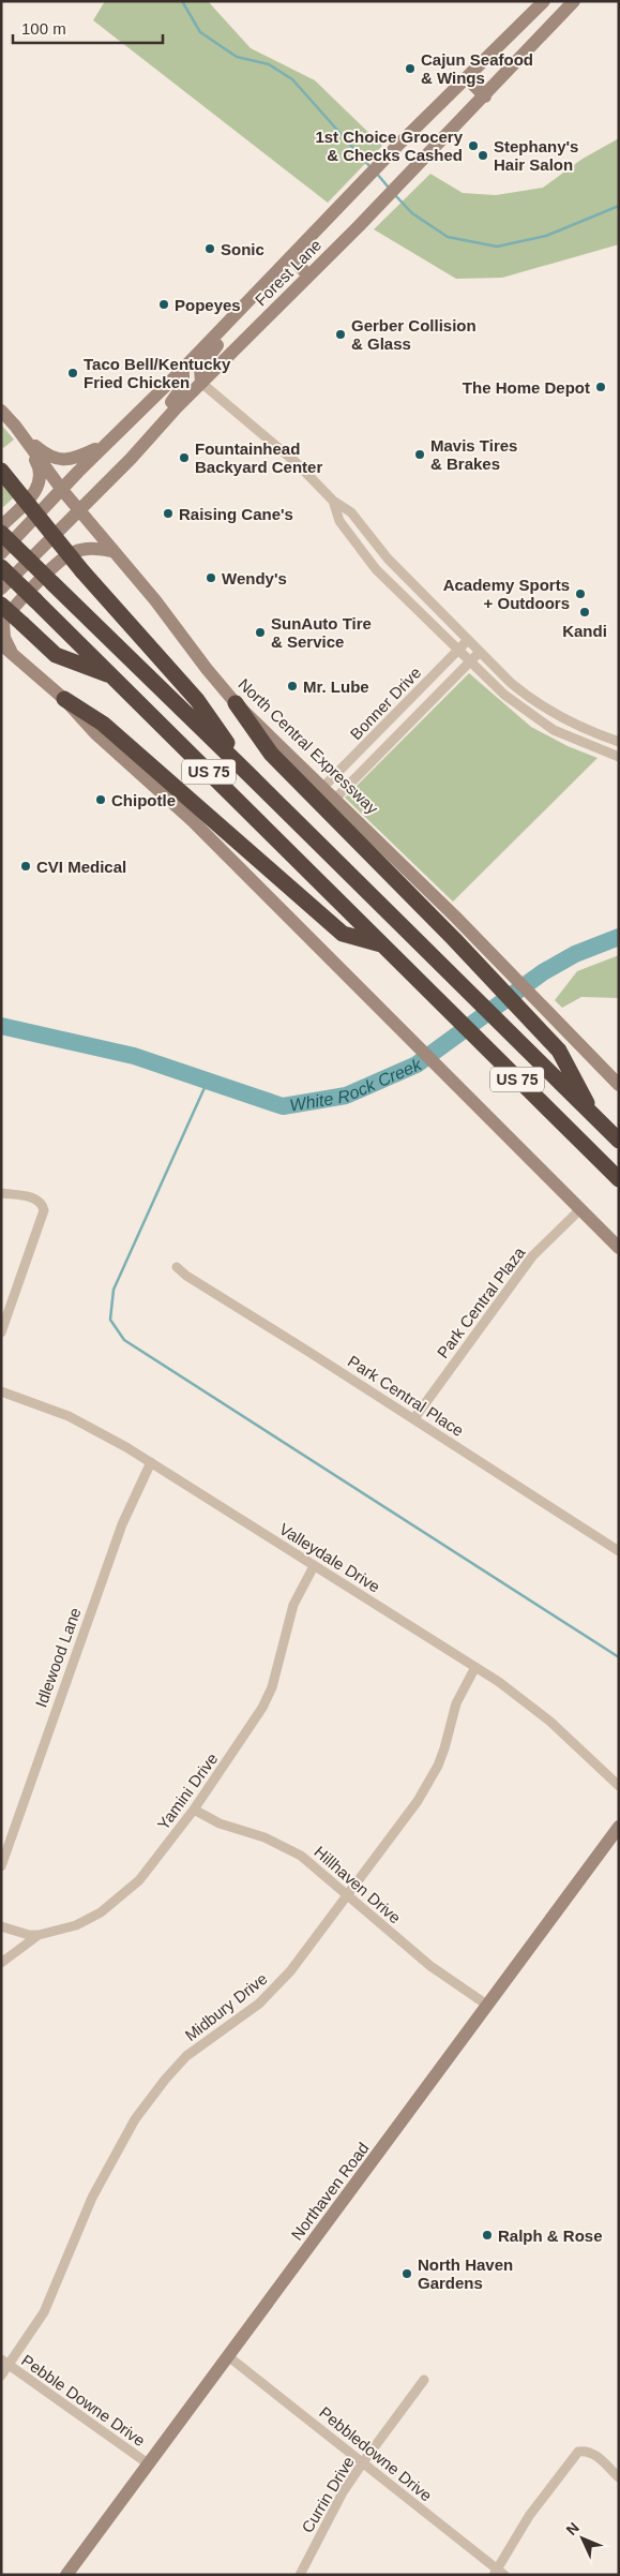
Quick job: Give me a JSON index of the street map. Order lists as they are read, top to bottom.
{
  "streets": {
    "highway": ["US 75"],
    "main road": ["Forest Lane", "North Central Expressway", "Northaven Road"],
    "street": [
      "Bonner Drive",
      "Park Central Plaza",
      "Park Central Place",
      "Valleydale Drive",
      "Idlewood Lane",
      "Yamini Drive",
      "Hillhaven Drive",
      "Midbury Drive",
      "Pebble Downe Drive",
      "Pebbledowne Drive",
      "Currin Drive"
    ]
  },
  "crossings": [
    ["Forest Lane", "North Central Expressway"],
    ["Bonner Drive", "North Central Expressway"],
    ["Park Central Plaza", "Park Central Place"],
    ["Valleydale Drive", "Idlewood Lane"],
    ["Valleydale Drive", "Yamini Drive"],
    ["Valleydale Drive", "Midbury Drive"],
    ["Yamini Drive", "Hillhaven Drive"],
    ["Hillhaven Drive", "Midbury Drive"],
    ["Hillhaven Drive", "Northaven Road"],
    ["Midbury Drive", "Pebble Downe Drive"],
    ["Northaven Road", "Pebble Downe Drive"],
    ["Northaven Road", "Pebbledowne Drive"],
    ["Pebbledowne Drive", "Currin Drive"]
  ],
  "water": ["White Rock Creek"],
  "places": [
    "Cajun Seafood & Wings",
    "1st Choice Grocery & Checks Cashed",
    "Stephany's Hair Salon",
    "Sonic",
    "Popeyes",
    "Gerber Collision & Glass",
    "Taco Bell/Kentucky Fried Chicken",
    "The Home Depot",
    "Mavis Tires & Brakes",
    "Fountainhead Backyard Center",
    "Raising Cane's",
    "Wendy's",
    "Academy Sports + Outdoors",
    "Kandi",
    "SunAuto Tire & Service",
    "Mr. Lube",
    "Chipotle",
    "CVI Medical",
    "Ralph & Rose",
    "North Haven Gardens"
  ],
  "scale_bar": "100 m",
  "north": "top left"
}
